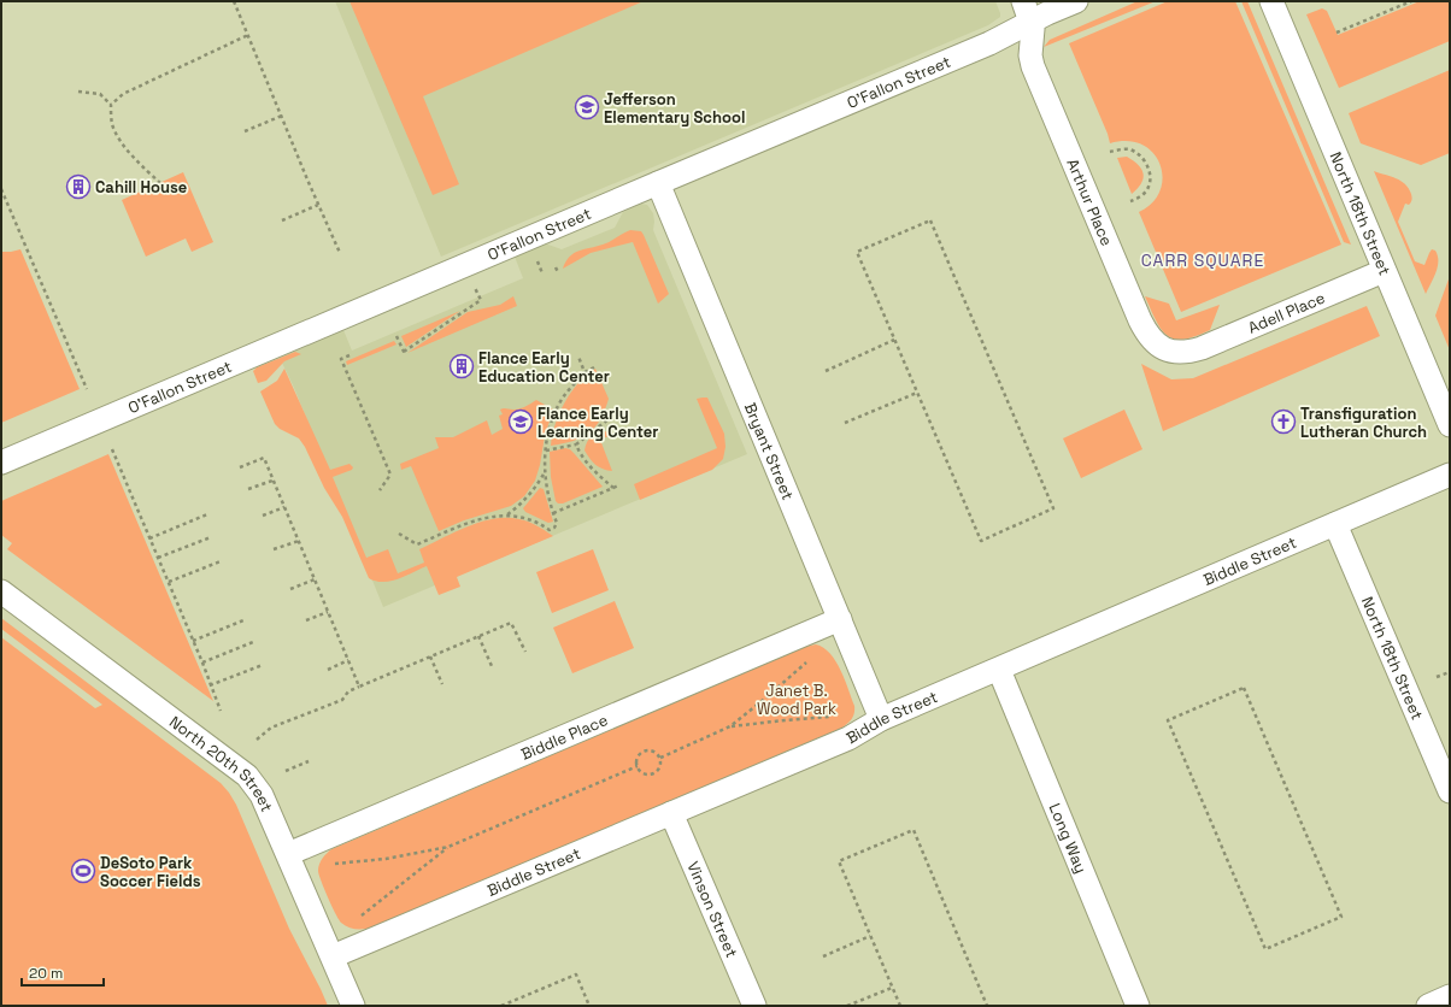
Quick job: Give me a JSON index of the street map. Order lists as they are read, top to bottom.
{
  "streets": {
    "street": [
      "O'Fallon Street",
      "Arthur Place",
      "North 18th Street",
      "Adell Place",
      "Bryant Street",
      "Biddle Street",
      "Biddle Place",
      "North 20th Street",
      "Long Way",
      "Vinson Street"
    ]
  },
  "crossings": [
    ["O'Fallon Street", "Arthur Place"],
    ["O'Fallon Street", "Bryant Street"],
    ["Arthur Place", "Adell Place"],
    ["North 18th Street", "Adell Place"],
    ["North 18th Street", "Biddle Street"],
    ["Bryant Street", "Biddle Street"],
    ["Bryant Street", "Biddle Place"],
    ["Biddle Street", "North 20th Street"],
    ["Biddle Street", "Long Way"],
    ["Biddle Street", "Vinson Street"],
    ["Biddle Place", "North 20th Street"]
  ],
  "districts": ["CARR SQUARE"],
  "parks": ["Janet B. Wood Park"],
  "places": {
    "school or university": ["Jefferson Elementary School", "Flance Early Learning Center"],
    "building": ["Cahill House", "Flance Early Education Center"],
    "church": ["Transfiguration Lutheran Church"],
    "sports": ["DeSoto Park Soccer Fields"]
  },
  "scale_bar": "20 m"
}
